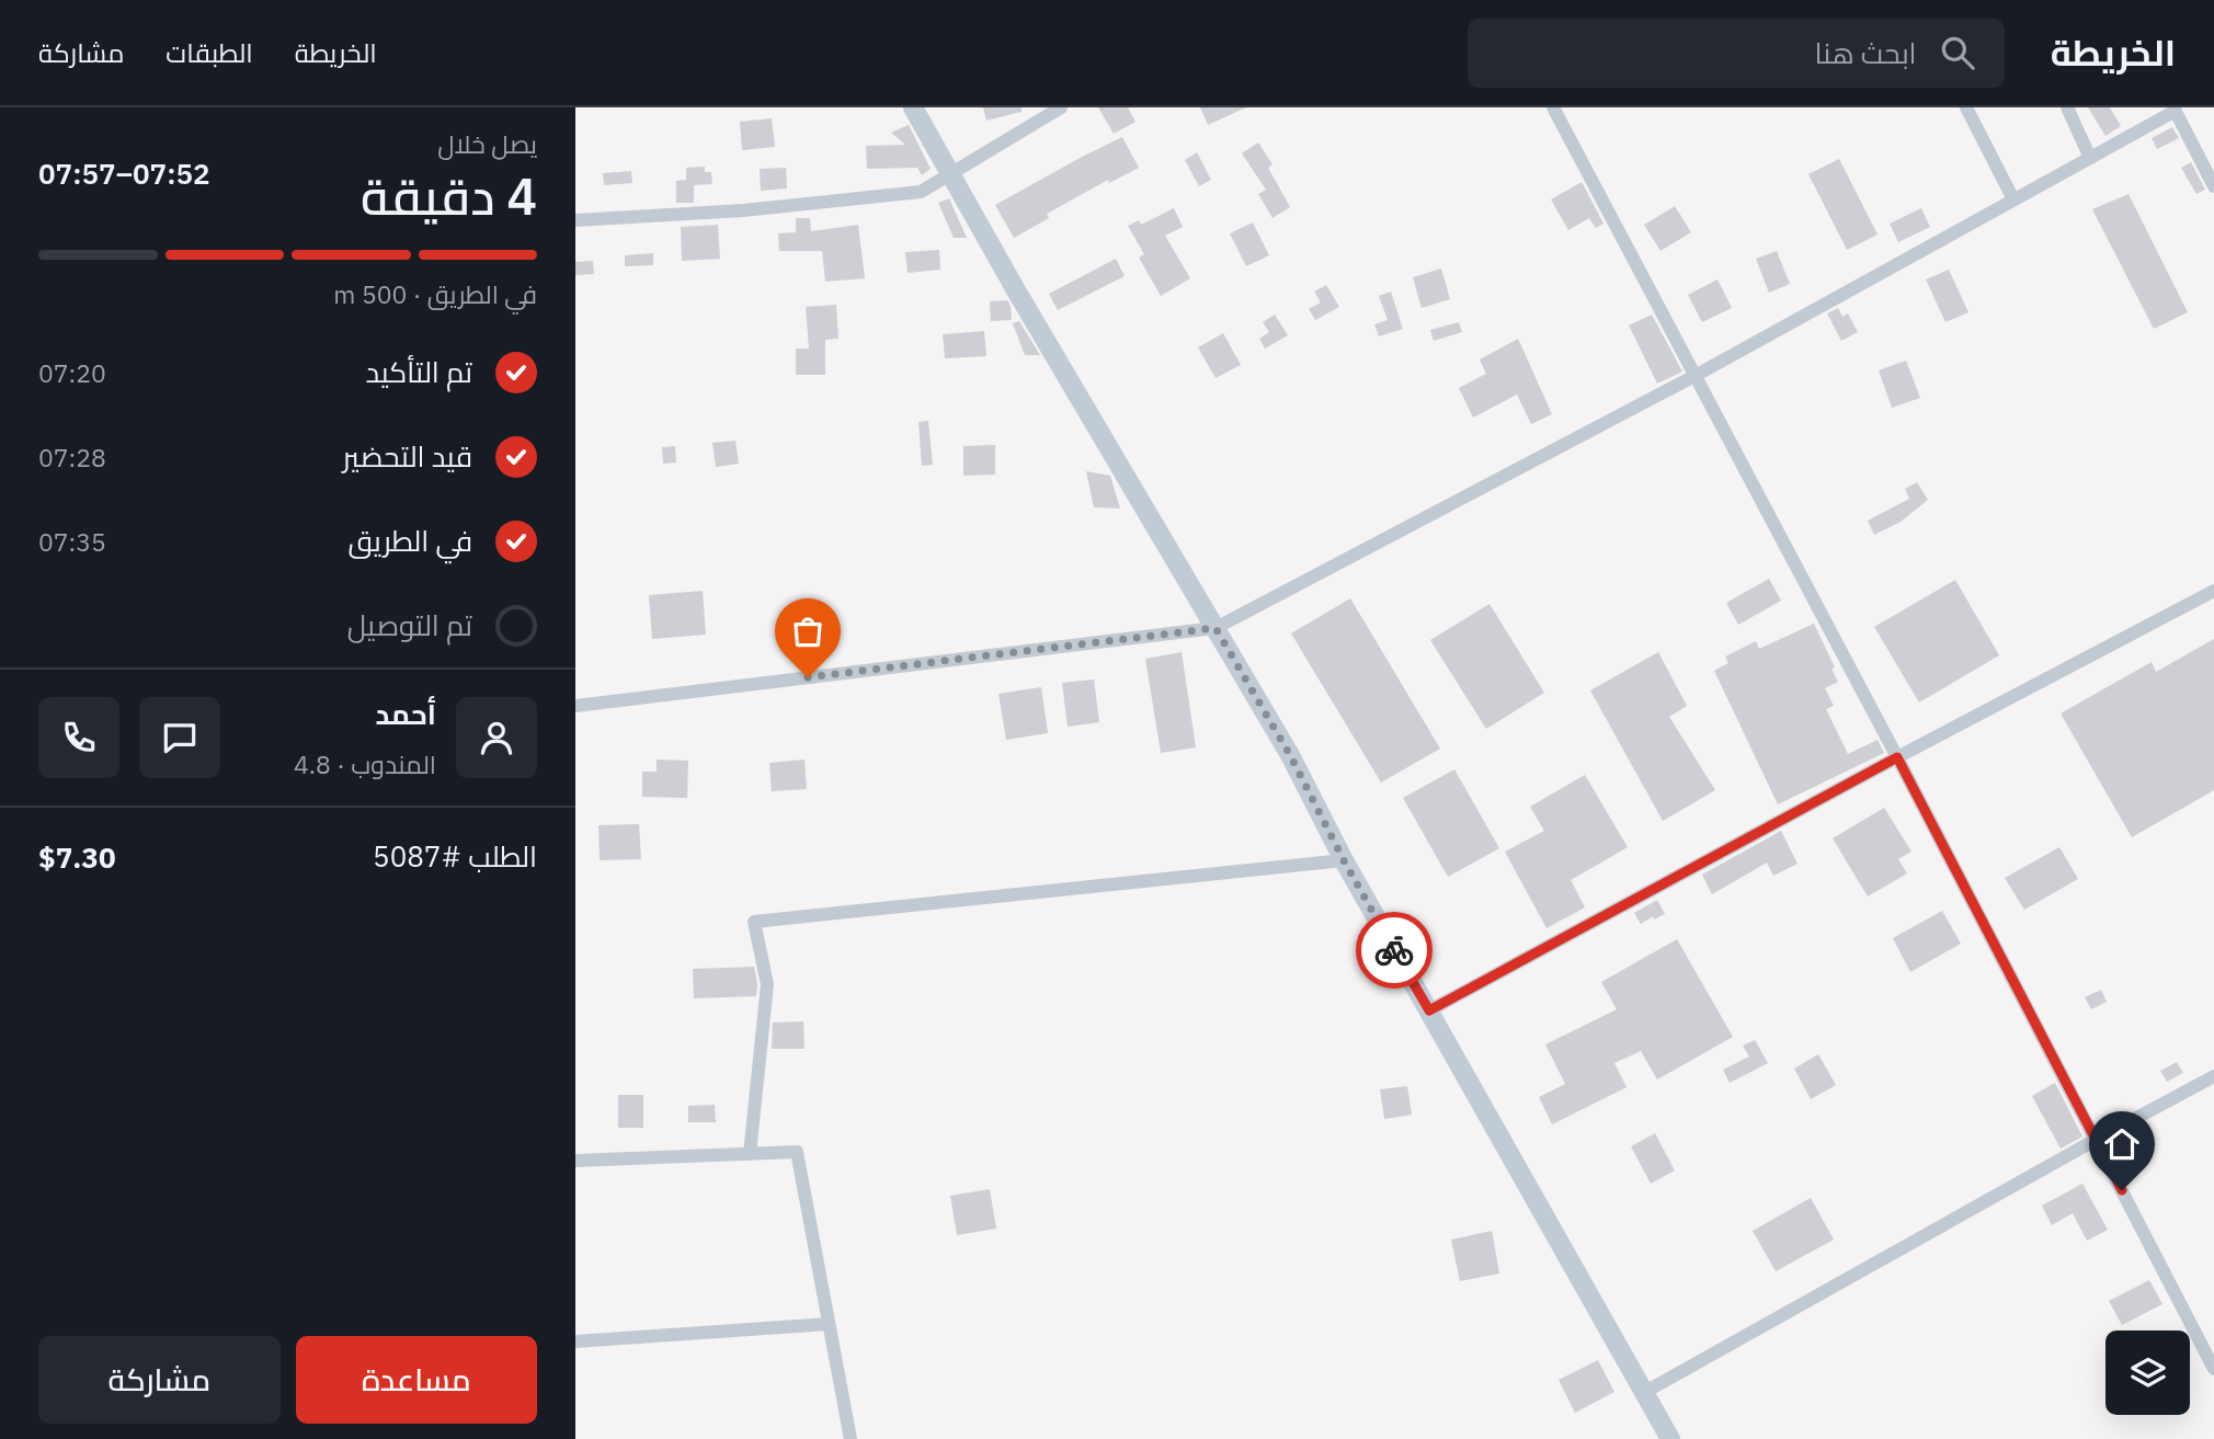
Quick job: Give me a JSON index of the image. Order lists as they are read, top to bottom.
{
  "page": {
    "header": "الخريطة",
    "search": "ابحث هنا",
    "nav": ["الخريطة", "الطبقات", "مشاركة"],
    "heading": ["4 دقيقة", "يصل خلال", "07:52–07:57"],
    "panel": [
      "أحمد",
      "المندوب · 4.8",
      "الطلب #5087",
      "$7.30"
    ],
    "bar": "في الطريق · 500 m",
    "list": [
      ["تم التأكيد", "07:20"],
      ["قيد التحضير", "07:28"],
      ["في الطريق", "07:35"],
      "تم التوصيل"
    ],
    "buttons": ["مساعدة", "مشاركة"]
  }
}
